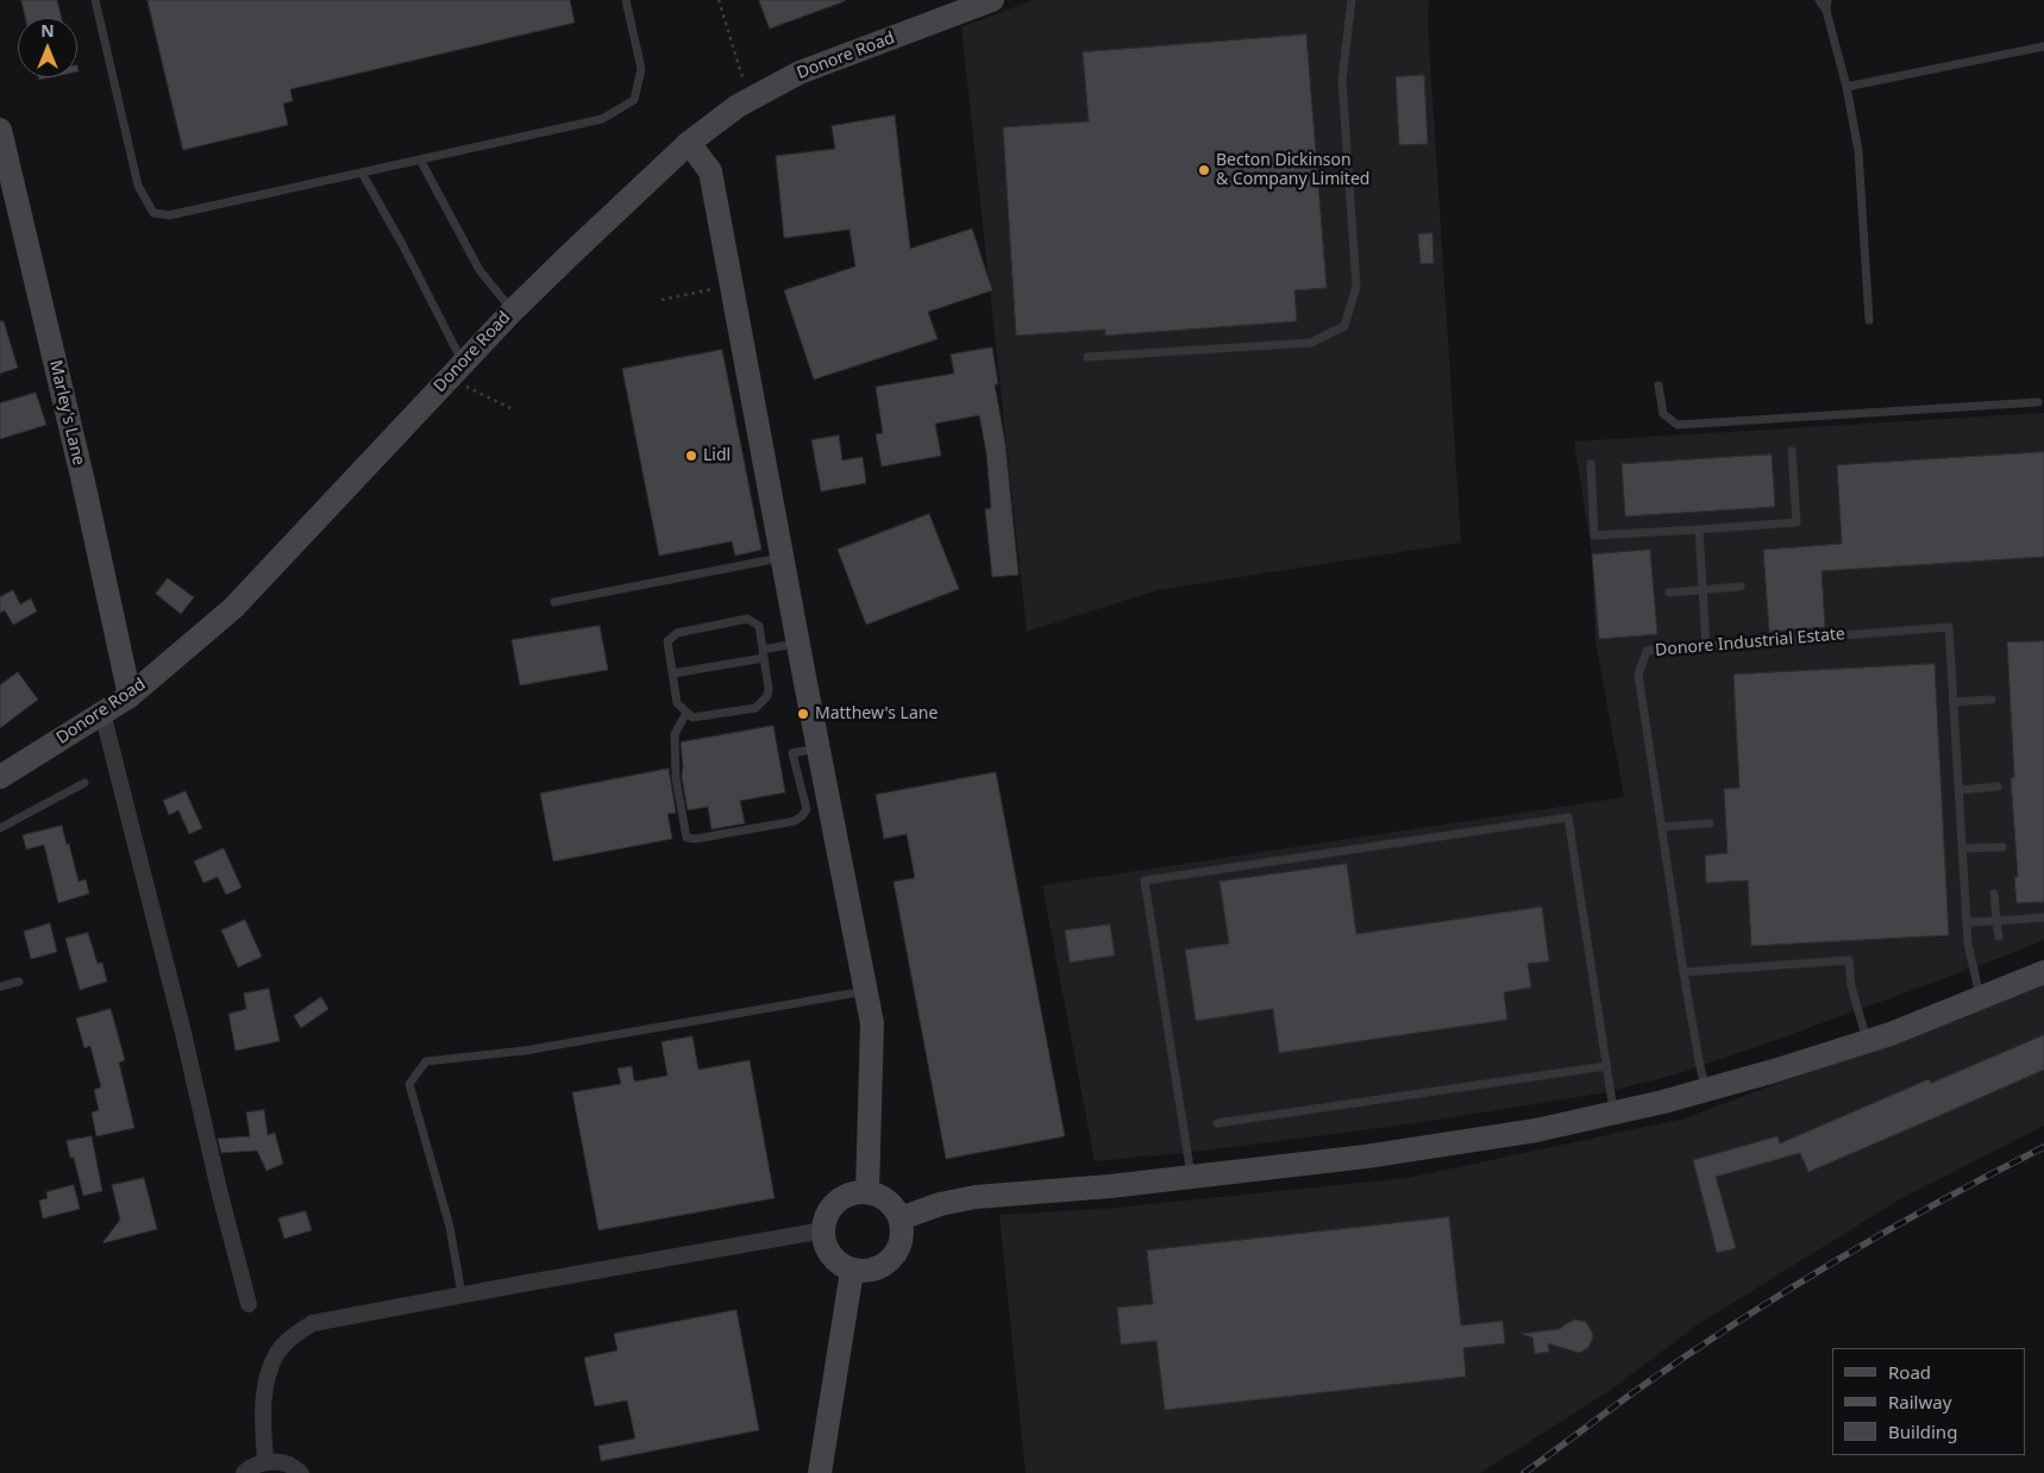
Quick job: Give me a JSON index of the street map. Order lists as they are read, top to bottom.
{
  "streets": {
    "street": ["Donore Road", "Marley's Lane"],
    "lane": ["Donore Industrial Estate"]
  },
  "crossings": [
    ["Donore Road", "Marley's Lane"]
  ],
  "places": ["Becton Dickinson & Company Limited", "Lidl", "Matthew's Lane"],
  "legend": ["Road", "Railway", "Building"],
  "north": "top"
}
